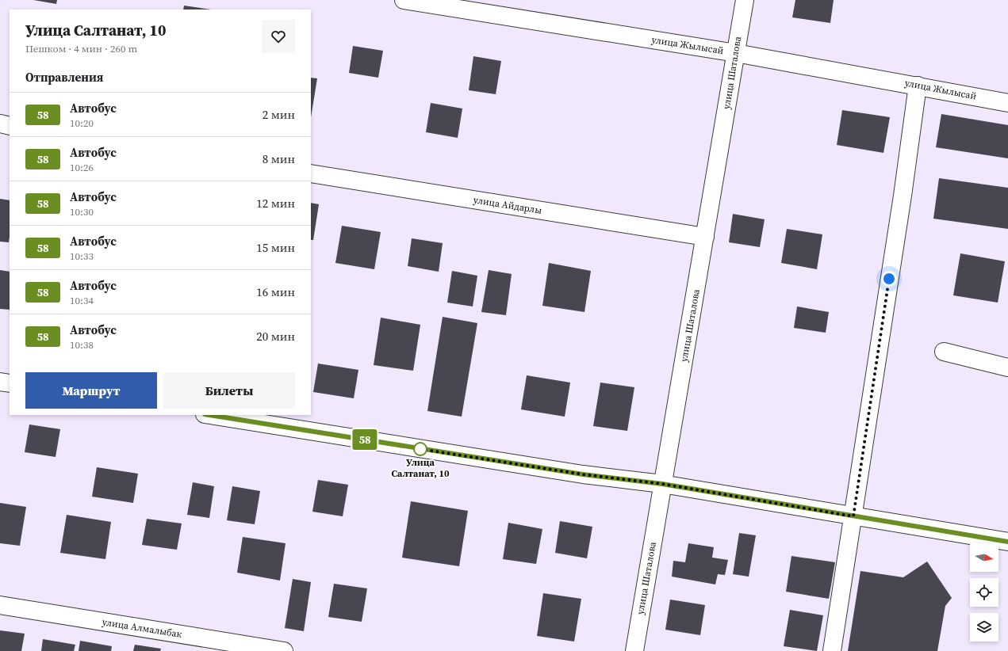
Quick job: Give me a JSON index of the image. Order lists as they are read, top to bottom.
{
  "streets": {
    "street": [
      "улица Жылысай",
      "улица Шаталова",
      "улица Айдарлы",
      "улица Алмалыбак"
    ]
  },
  "crossings": [
    ["улица Жылысай", "улица Шаталова"],
    ["улица Шаталова", "улица Айдарлы"]
  ],
  "places": ["Улица Салтанат, 10"],
  "lines": ["bus line 58"],
  "north": "right",
  "page": {
    "on_map": "58",
    "heading": [
      ["Улица Салтанат, 10", "Пешком · 4 мин · 260 m"],
      "Отправления"
    ],
    "list": [
      {
        "mark": "58",
        "name": "Автобус",
        "note": "10:20",
        "value": "2 мин"
      },
      {
        "mark": "58",
        "name": "Автобус",
        "note": "10:26",
        "value": "8 мин"
      },
      {
        "mark": "58",
        "name": "Автобус",
        "note": "10:30",
        "value": "12 мин"
      },
      {
        "mark": "58",
        "name": "Автобус",
        "note": "10:33",
        "value": "15 мин"
      },
      {
        "mark": "58",
        "name": "Автобус",
        "note": "10:34",
        "value": "16 мин"
      },
      {
        "mark": "58",
        "name": "Автобус",
        "note": "10:38",
        "value": "20 мин"
      }
    ],
    "buttons": ["Маршрут", "Билеты"]
  }
}
